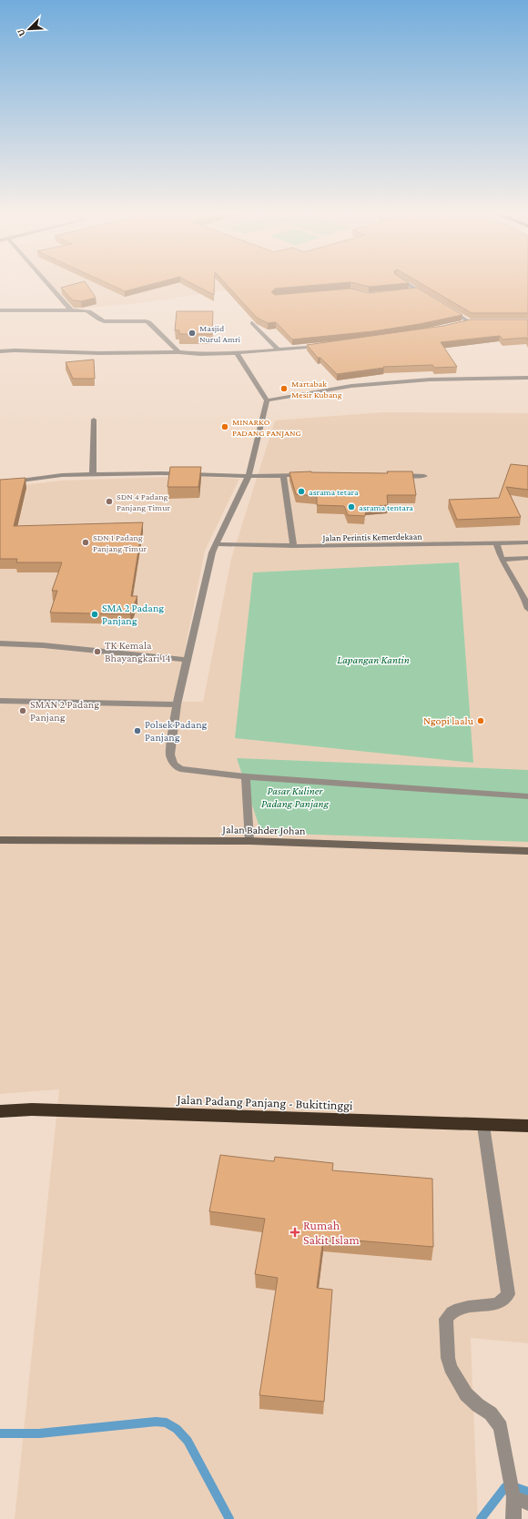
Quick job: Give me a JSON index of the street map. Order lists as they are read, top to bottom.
{
  "streets": {
    "highway": ["Jalan Padang Panjang - Bukittinggi"],
    "main road": ["Jalan Bahder Johan"],
    "street": ["Jalan Perintis Kemerdekaan"]
  },
  "parks": ["Lapangan Kantin", "Pasar Kuliner Padang Panjang"],
  "places": {
    "other": [
      "Masjid Nurul Amri",
      "Martabak Mesir Kubang",
      "MINARKO PADANG PANJANG",
      "asrama tetara",
      "SDN 4 Padang Panjang Timur",
      "asrama tentara",
      "SDN 1 Padang Panjang Timur",
      "SMA 2 Padang Panjang",
      "TK Kemala Bhayangkari 14",
      "SMAN 2 Padang Panjang",
      "Ngopi laalu",
      "Polsek Padang Panjang"
    ],
    "health": ["Rumah Sakit Islam"]
  },
  "north": "bottom left"
}
